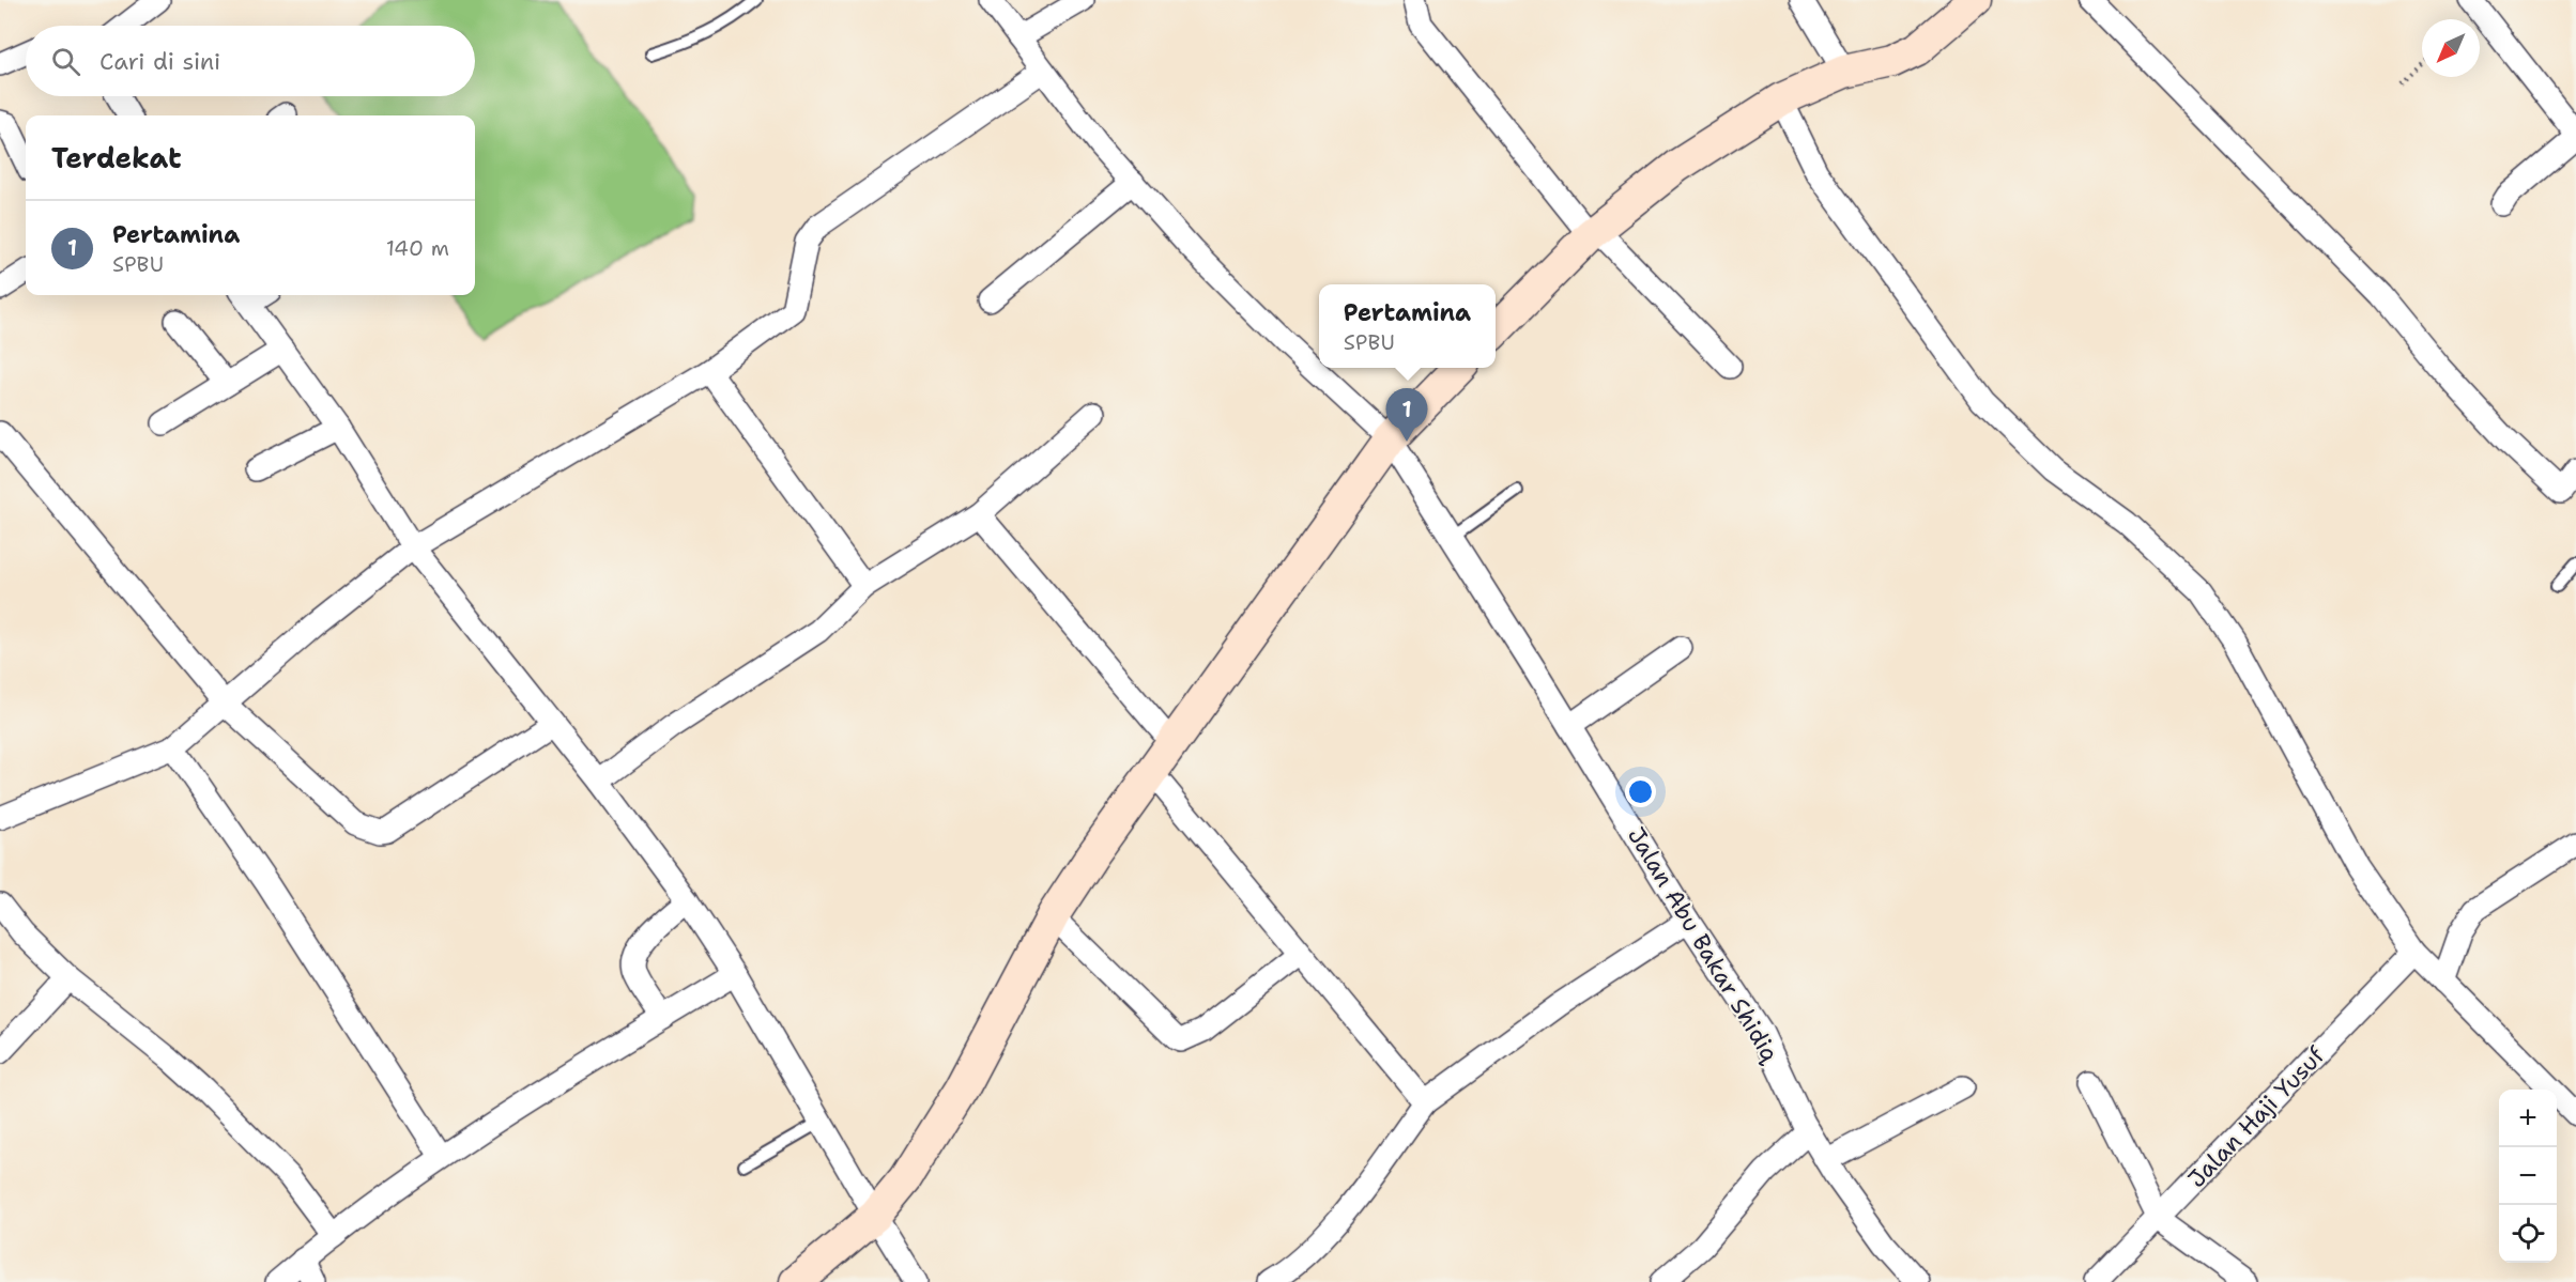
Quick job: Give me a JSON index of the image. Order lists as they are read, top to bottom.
{
  "streets": {
    "street": ["Jalan Abu Bakar Shidiq", "Jalan Haji Yusuf"]
  },
  "north": "bottom left",
  "page": {
    "search": "Cari di sini",
    "heading": "Terdekat",
    "list": [
      {
        "mark": "1",
        "name": "Pertamina",
        "note": "SPBU",
        "value": "140 m"
      }
    ],
    "popup": ["Pertamina", "SPBU"],
    "pins": "1",
    "map_buttons": ["+", "−"]
  }
}
